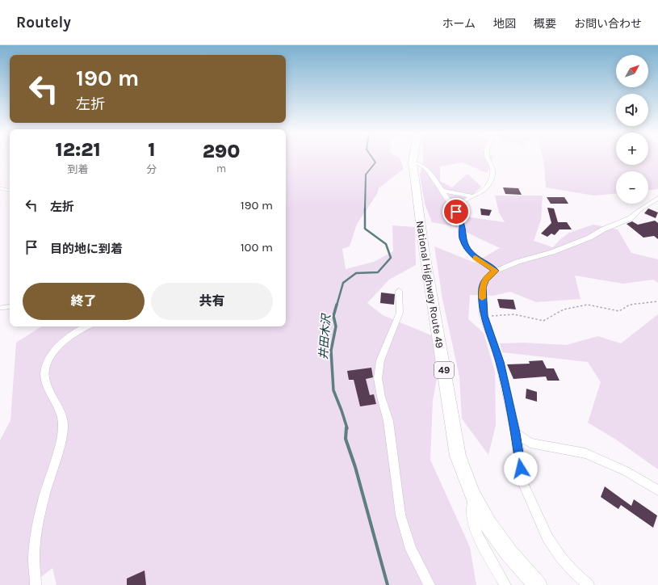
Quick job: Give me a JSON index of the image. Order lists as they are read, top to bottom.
{
  "streets": {
    "highway": ["National Highway Route 49", "49"]
  },
  "water": ["井田木沢"],
  "north": "top right",
  "page": {
    "header": "Routely",
    "nav": [
      "ホーム",
      "地図",
      "概要",
      "お問い合わせ"
    ],
    "map_buttons": ["+", "−"],
    "turn": ["190 m", "左折"],
    "eta": [
      "12:21",
      "到着",
      "1",
      "分",
      "290",
      "m"
    ],
    "list": [
      {
        "name": "左折",
        "value": "190 m"
      },
      {
        "name": "目的地に到着",
        "value": "100 m"
      }
    ],
    "buttons": ["終了", "共有"]
  }
}
